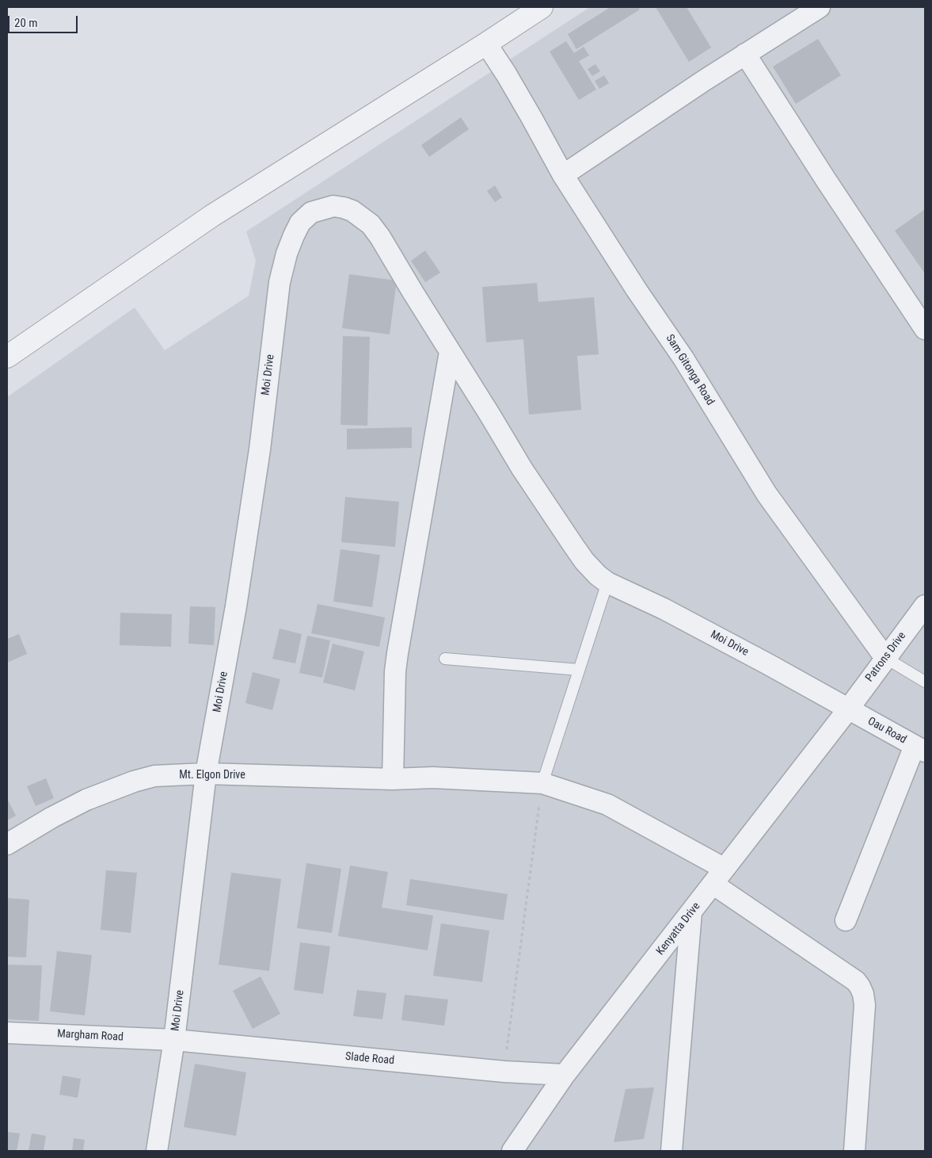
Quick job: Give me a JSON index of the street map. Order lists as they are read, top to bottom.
{
  "streets": {
    "street": [
      "Sam Gitonga Road",
      "Moi Drive",
      "Patrons Drive",
      "Oau Road",
      "Mt. Elgon Drive",
      "Kenyatta Drive",
      "Margham Road",
      "Slade Road"
    ]
  },
  "crossings": [
    ["Sam Gitonga Road", "Patrons Drive"],
    ["Moi Drive", "Patrons Drive"],
    ["Moi Drive", "Oau Road"],
    ["Moi Drive", "Mt. Elgon Drive"],
    ["Moi Drive", "Kenyatta Drive"],
    ["Moi Drive", "Margham Road"],
    ["Moi Drive", "Slade Road"],
    ["Patrons Drive", "Oau Road"],
    ["Patrons Drive", "Kenyatta Drive"],
    ["Oau Road", "Kenyatta Drive"],
    ["Mt. Elgon Drive", "Kenyatta Drive"],
    ["Kenyatta Drive", "Slade Road"],
    ["Margham Road", "Slade Road"]
  ],
  "scale_bar": "20 m"
}
